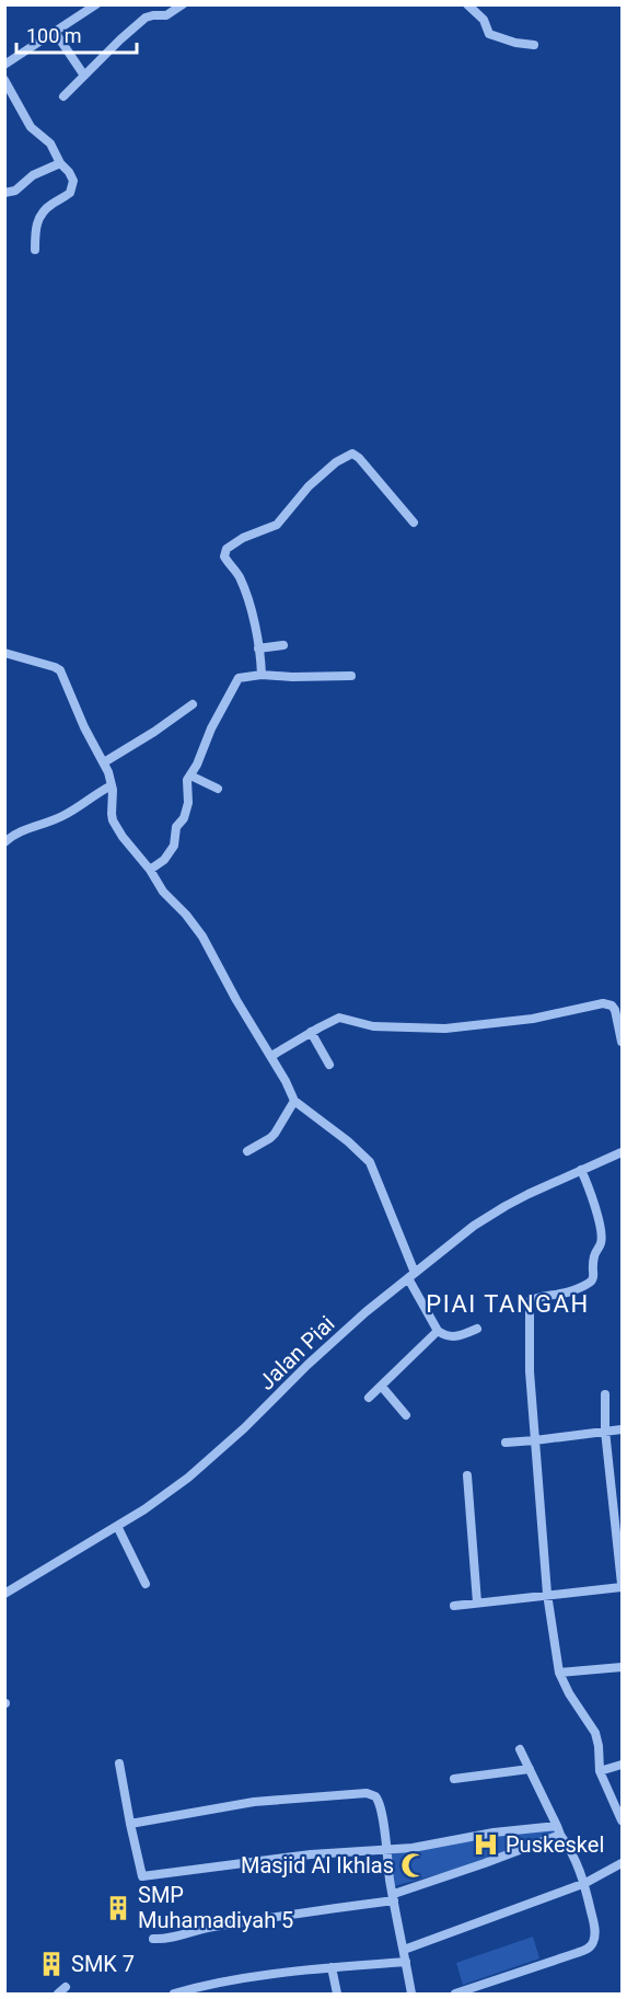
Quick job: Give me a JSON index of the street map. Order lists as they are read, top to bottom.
{
  "streets": {
    "street": ["Jalan Piai"]
  },
  "districts": ["PIAI TANGAH"],
  "places": {
    "hospital": ["Puskeskel"],
    "mosque": ["Masjid Al Ikhlas"],
    "building": ["SMP Muhamadiyah 5", "SMK 7"]
  },
  "scale_bar": "100 m"
}
